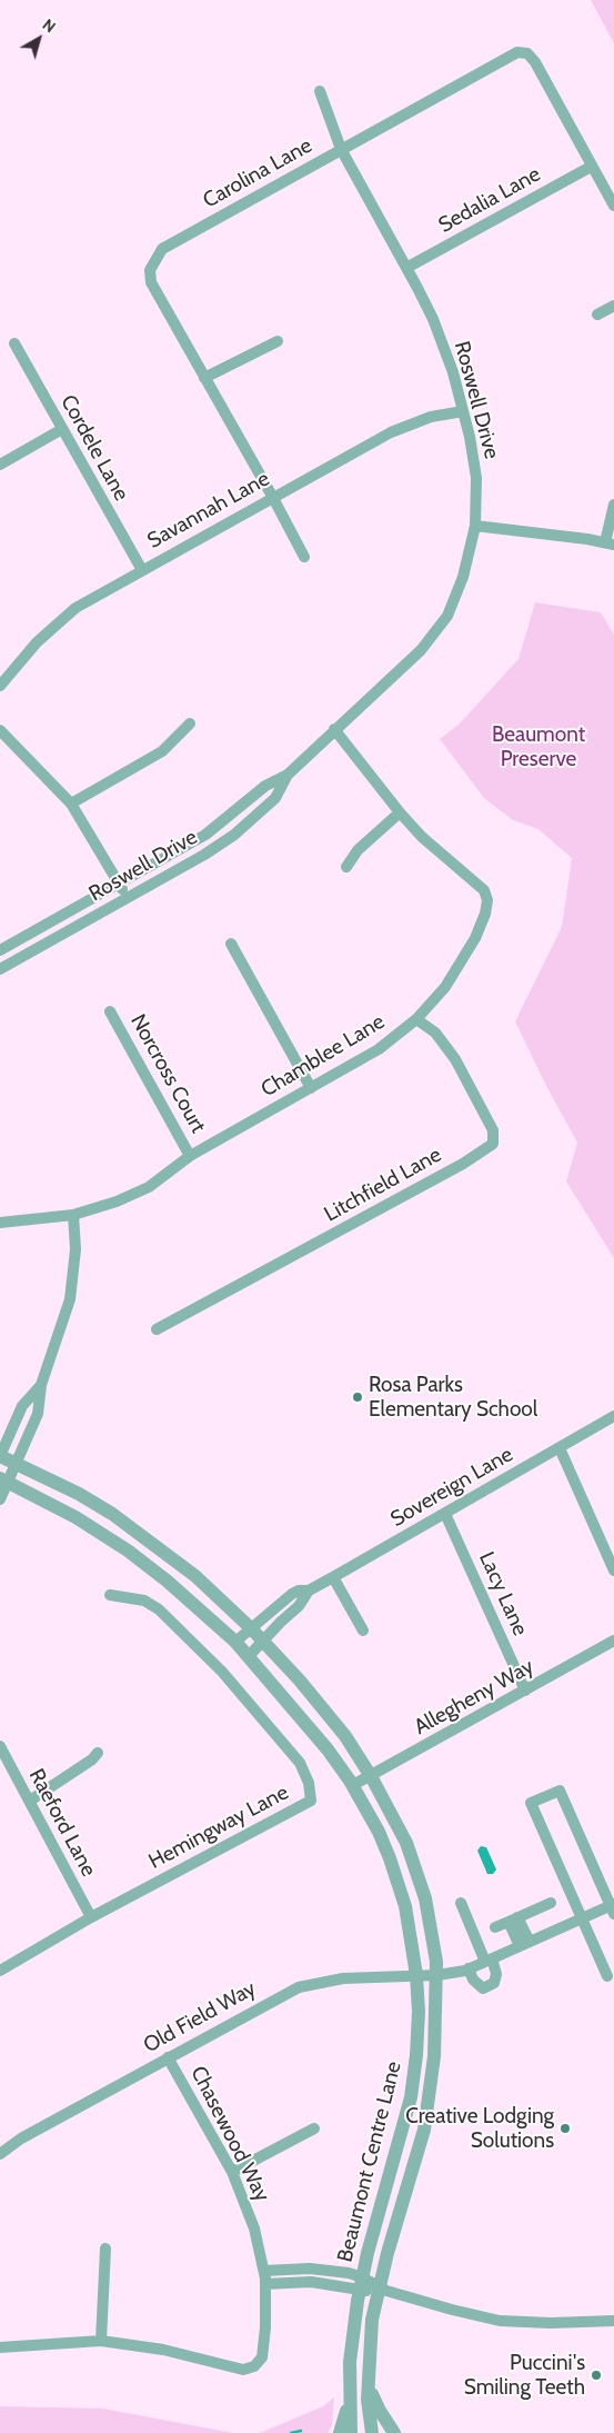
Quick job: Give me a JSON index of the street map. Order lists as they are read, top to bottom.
{
  "streets": {
    "street": [
      "Carolina Lane",
      "Sedalia Lane",
      "Roswell Drive",
      "Cordele Lane",
      "Savannah Lane",
      "Chamblee Lane",
      "Norcross Court",
      "Litchfield Lane",
      "Sovereign Lane",
      "Lacy Lane",
      "Allegheny Way",
      "Raeford Lane",
      "Hemingway Lane",
      "Old Field Way",
      "Chasewood Way",
      "Beaumont Centre Lane"
    ]
  },
  "crossings": [
    ["Carolina Lane", "Sedalia Lane"],
    ["Carolina Lane", "Roswell Drive"],
    ["Carolina Lane", "Savannah Lane"],
    ["Sedalia Lane", "Roswell Drive"],
    ["Roswell Drive", "Savannah Lane"],
    ["Roswell Drive", "Chamblee Lane"],
    ["Cordele Lane", "Savannah Lane"],
    ["Chamblee Lane", "Norcross Court"],
    ["Chamblee Lane", "Litchfield Lane"],
    ["Sovereign Lane", "Lacy Lane"],
    ["Sovereign Lane", "Beaumont Centre Lane"],
    ["Lacy Lane", "Allegheny Way"],
    ["Allegheny Way", "Beaumont Centre Lane"],
    ["Raeford Lane", "Hemingway Lane"],
    ["Old Field Way", "Chasewood Way"],
    ["Old Field Way", "Beaumont Centre Lane"]
  ],
  "parks": ["Beaumont Preserve"],
  "places": ["Rosa Parks Elementary School", "Creative Lodging Solutions", "Puccini's Smiling Teeth"],
  "north": "top right"
}
